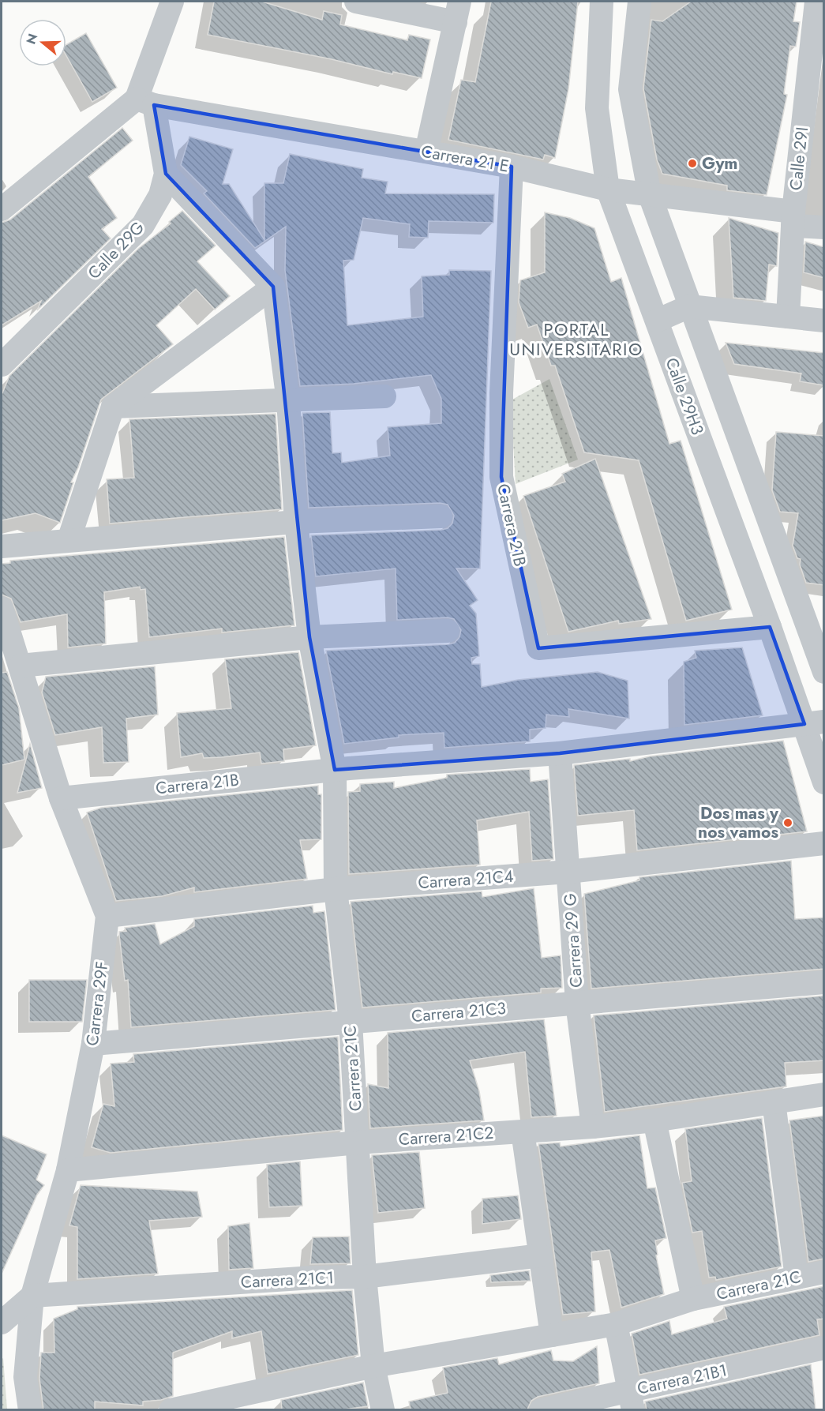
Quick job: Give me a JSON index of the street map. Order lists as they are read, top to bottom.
{
  "streets": {
    "street": [
      "Carrera 21 E",
      "Calle 29I",
      "Calle 29G",
      "Calle 29H3",
      "Carrera 21B",
      "Carrera 21C4",
      "Carrera 29 G",
      "Carrera 29F",
      "Carrera 21C3",
      "Carrera 21C",
      "Carrera 21C2",
      "Carrera 21C1",
      "Carrera 21B1"
    ]
  },
  "crossings": [
    ["Carrera 21 E", "Calle 29I"],
    ["Carrera 21 E", "Calle 29G"],
    ["Carrera 21 E", "Calle 29H3"],
    ["Carrera 21 E", "Carrera 21B"],
    ["Calle 29H3", "Carrera 21B"],
    ["Carrera 21B", "Carrera 29 G"],
    ["Carrera 21B", "Carrera 29F"],
    ["Carrera 21B", "Carrera 21C"],
    ["Carrera 21C4", "Carrera 29 G"],
    ["Carrera 21C4", "Carrera 29F"],
    ["Carrera 21C4", "Carrera 21C"],
    ["Carrera 29 G", "Carrera 21C3"],
    ["Carrera 29 G", "Carrera 21C2"],
    ["Carrera 29F", "Carrera 21C3"],
    ["Carrera 29F", "Carrera 21C2"],
    ["Carrera 29F", "Carrera 21C1"],
    ["Carrera 21C3", "Carrera 21C"],
    ["Carrera 21C", "Carrera 21C2"],
    ["Carrera 21C", "Carrera 21C1"]
  ],
  "districts": ["PORTAL UNIVERSITARIO"],
  "places": ["Gym", "Dos mas y nos vamos"],
  "north": "left"
}
